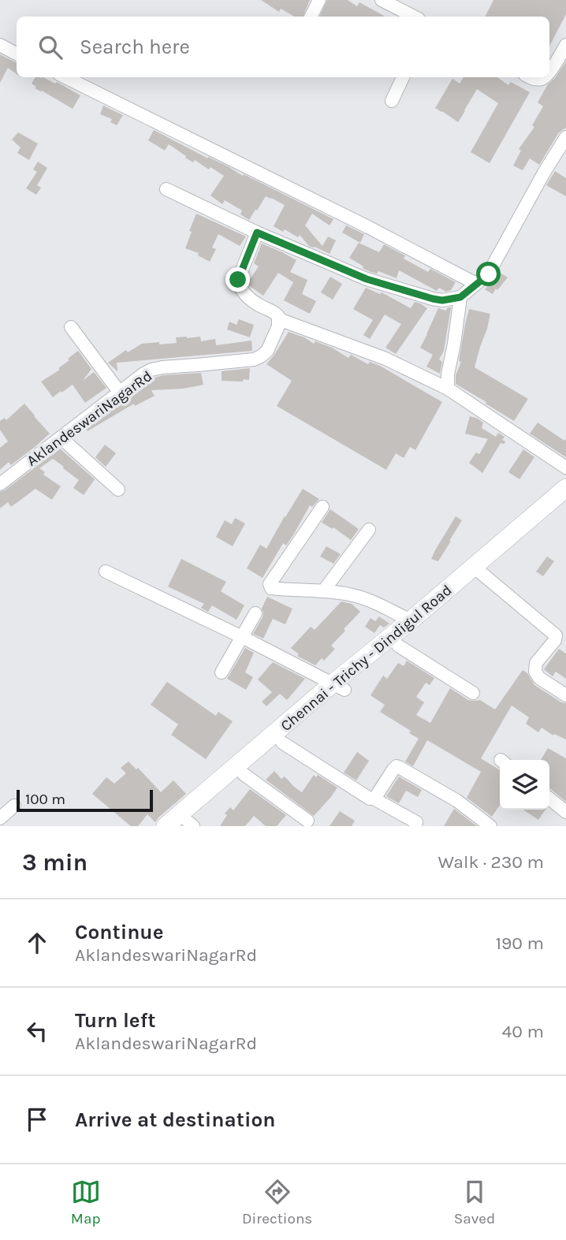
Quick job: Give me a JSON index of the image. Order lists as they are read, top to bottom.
{
  "streets": {
    "highway": ["Chennai - Trichy - Dindigul Road"],
    "street": ["AklandeswariNagarRd"]
  },
  "scale_bar": "100 m",
  "page": {
    "search": "Search here",
    "scale": "100 m",
    "heading": ["3 min", "Walk · 230 m"],
    "list": [
      ["Continue", "AklandeswariNagarRd", "190 m"],
      ["Turn left", "AklandeswariNagarRd", "40 m"],
      "Arrive at destination"
    ],
    "nav": ["Map", "Directions", "Saved"]
  }
}
